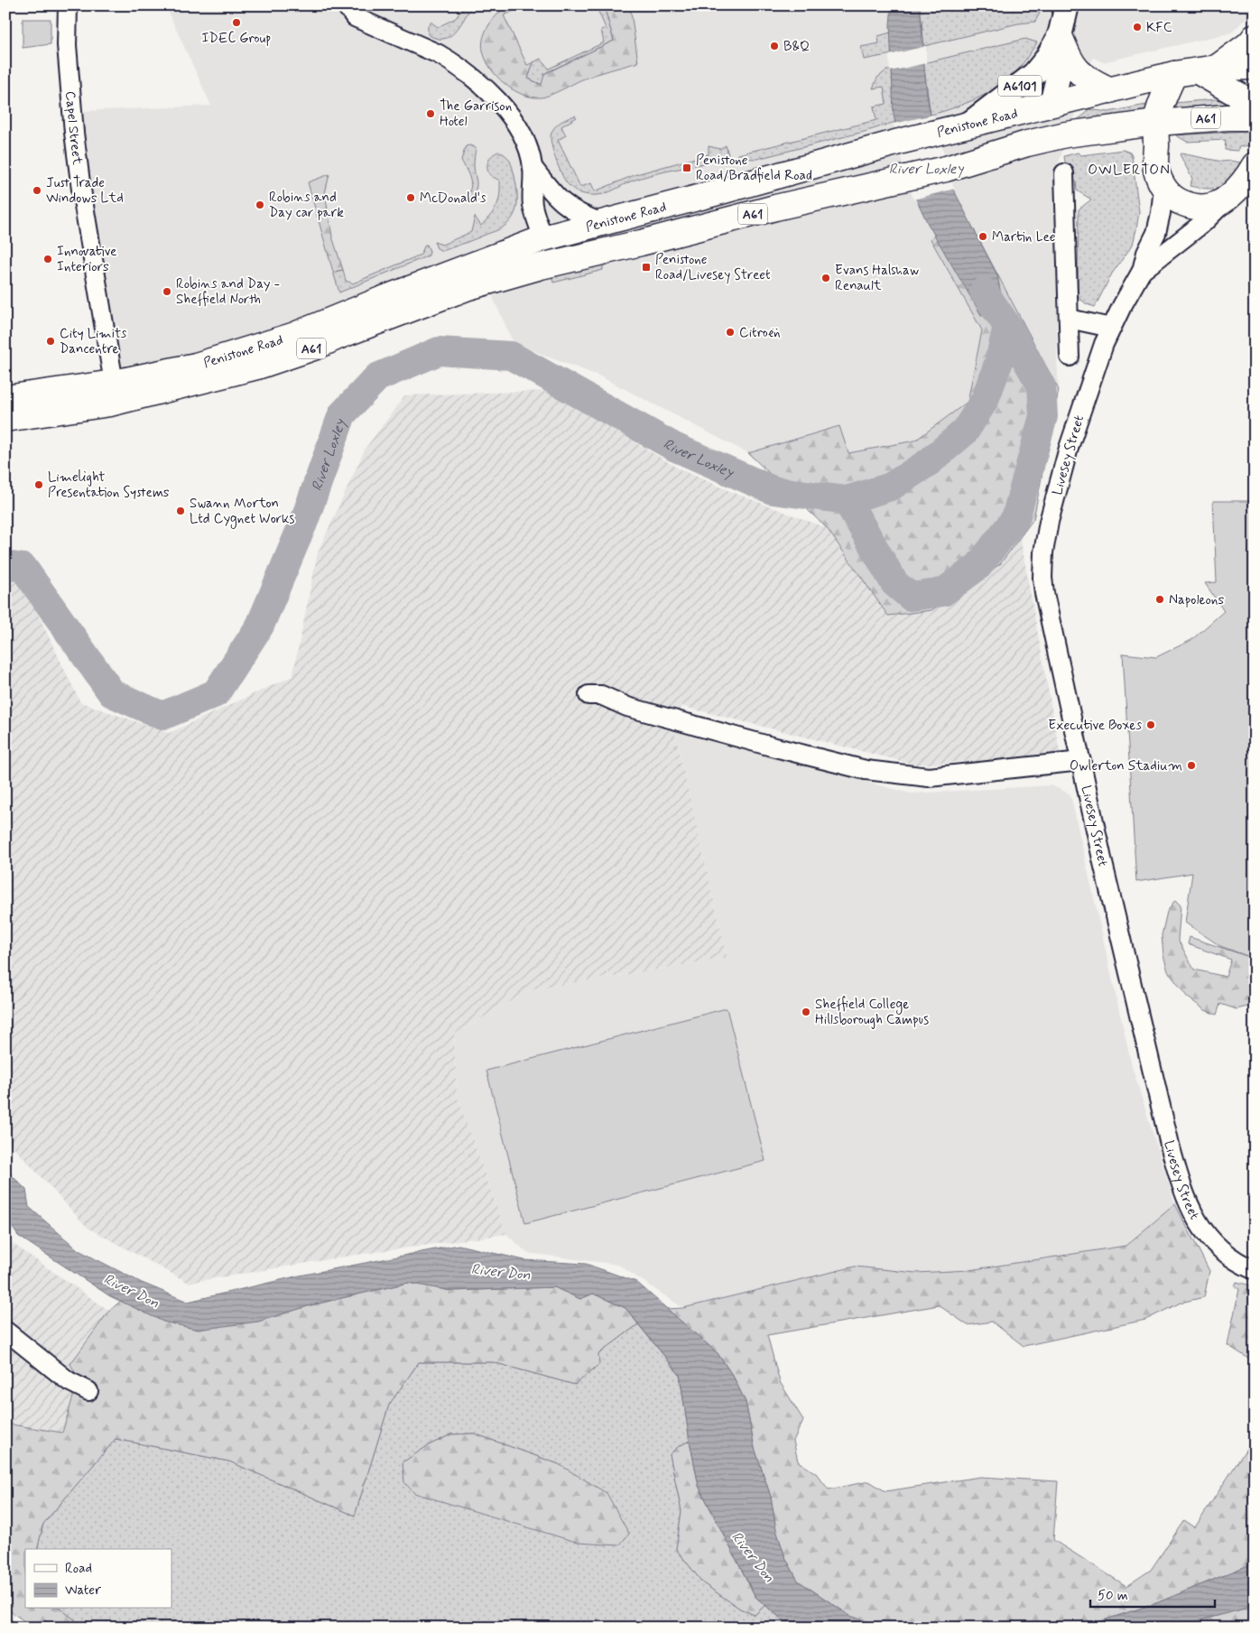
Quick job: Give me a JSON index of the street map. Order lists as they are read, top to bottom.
{
  "streets": {
    "highway": ["A61", "Penistone Road"],
    "main road": ["A6101"],
    "street": ["Capel Street", "Livesey Street"]
  },
  "crossings": [
    ["A6101", "Penistone Road"],
    ["Penistone Road", "Capel Street"]
  ],
  "districts": ["OWLERTON"],
  "water": ["River Loxley", "River Don"],
  "places": {
    "other": [
      "IDEC Group",
      "KFC",
      "B&Q",
      "The Garrison Hotel",
      "Just Trade Windows Ltd",
      "McDonald's",
      "Robins and Day car park",
      "Martin Lee",
      "Innovative Interiors",
      "Evans Halshaw Renault",
      "Robins and Day - Sheffield North",
      "Citroën",
      "City Limits Dancentre",
      "Limelight Presentation Systems",
      "Swann Morton Ltd Cygnet Works",
      "Napoleons",
      "Executive Boxes",
      "Owlerton Stadium",
      "Sheffield College Hillsborough Campus"
    ],
    "transit": ["Penistone Road/Bradfield Road", "Penistone Road/Livesey Street"]
  },
  "legend": ["Road", "Water"],
  "scale_bar": "50 m"
}
